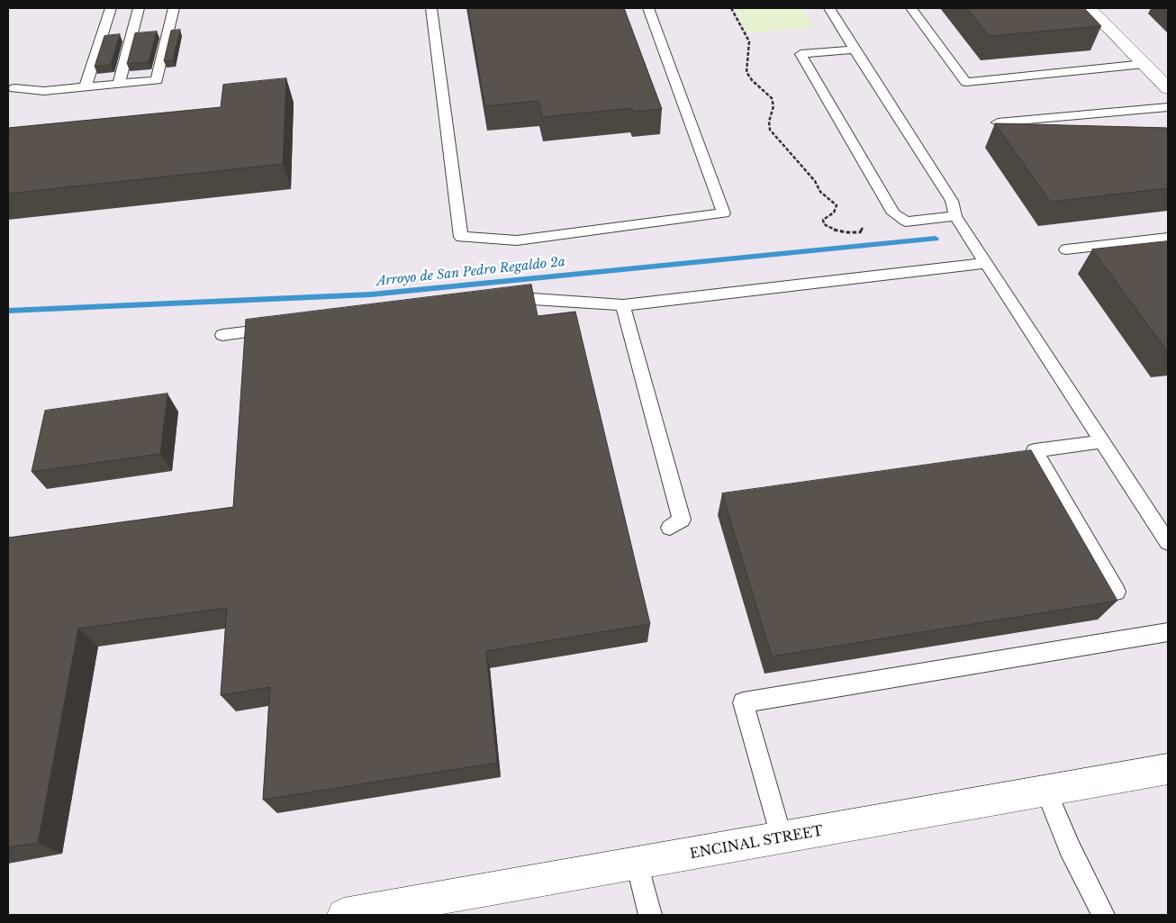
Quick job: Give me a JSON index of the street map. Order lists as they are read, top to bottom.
{
  "streets": {
    "street": ["ENCINAL STREET"]
  },
  "water": ["Arroyo de San Pedro Regaldo 2a"]
}
